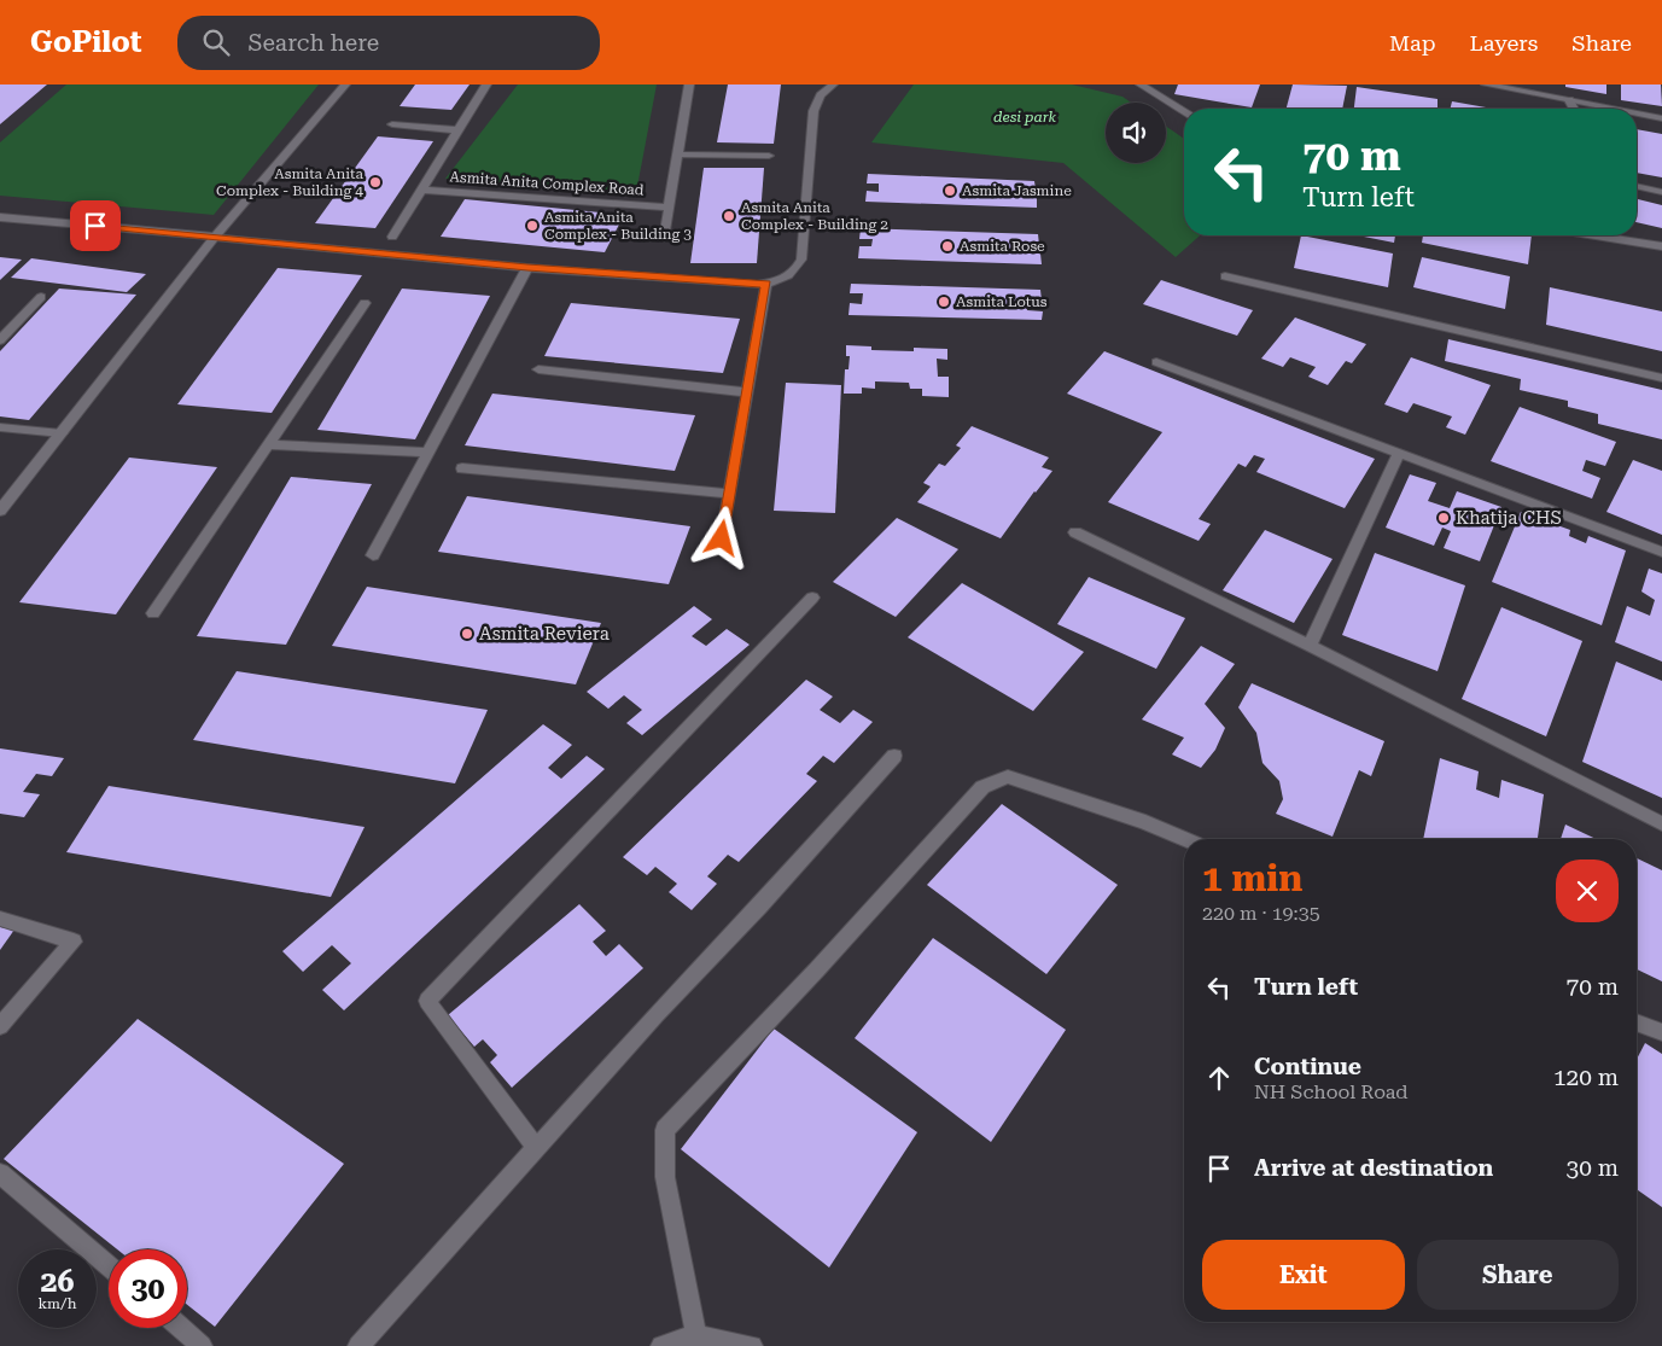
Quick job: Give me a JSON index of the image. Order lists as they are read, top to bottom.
{
  "streets": {
    "street": ["Asmita Anita Complex Road"]
  },
  "parks": ["desi park"],
  "places": [
    "Asmita Anita Complex - Building 4",
    "Asmita Jasmine",
    "Asmita Anita Complex - Building 2",
    "Asmita Anita Complex - Building 3",
    "Asmita Rose",
    "Asmita Lotus",
    "Khatija CHS",
    "Asmita Reviera"
  ],
  "page": {
    "header": "GoPilot",
    "search": "Search here",
    "nav": ["Map", "Layers", "Share"],
    "turn": ["70 m", "Turn left"],
    "heading": ["1 min", "220 m · 19:35"],
    "list": [
      {
        "name": "Turn left",
        "value": "70 m"
      },
      {
        "name": "Continue",
        "note": "NH School Road",
        "value": "120 m"
      },
      {
        "name": "Arrive at destination",
        "value": "30 m"
      }
    ],
    "buttons": ["Exit", "Share"],
    "speed": "26 km/h",
    "limit": "30"
  }
}
